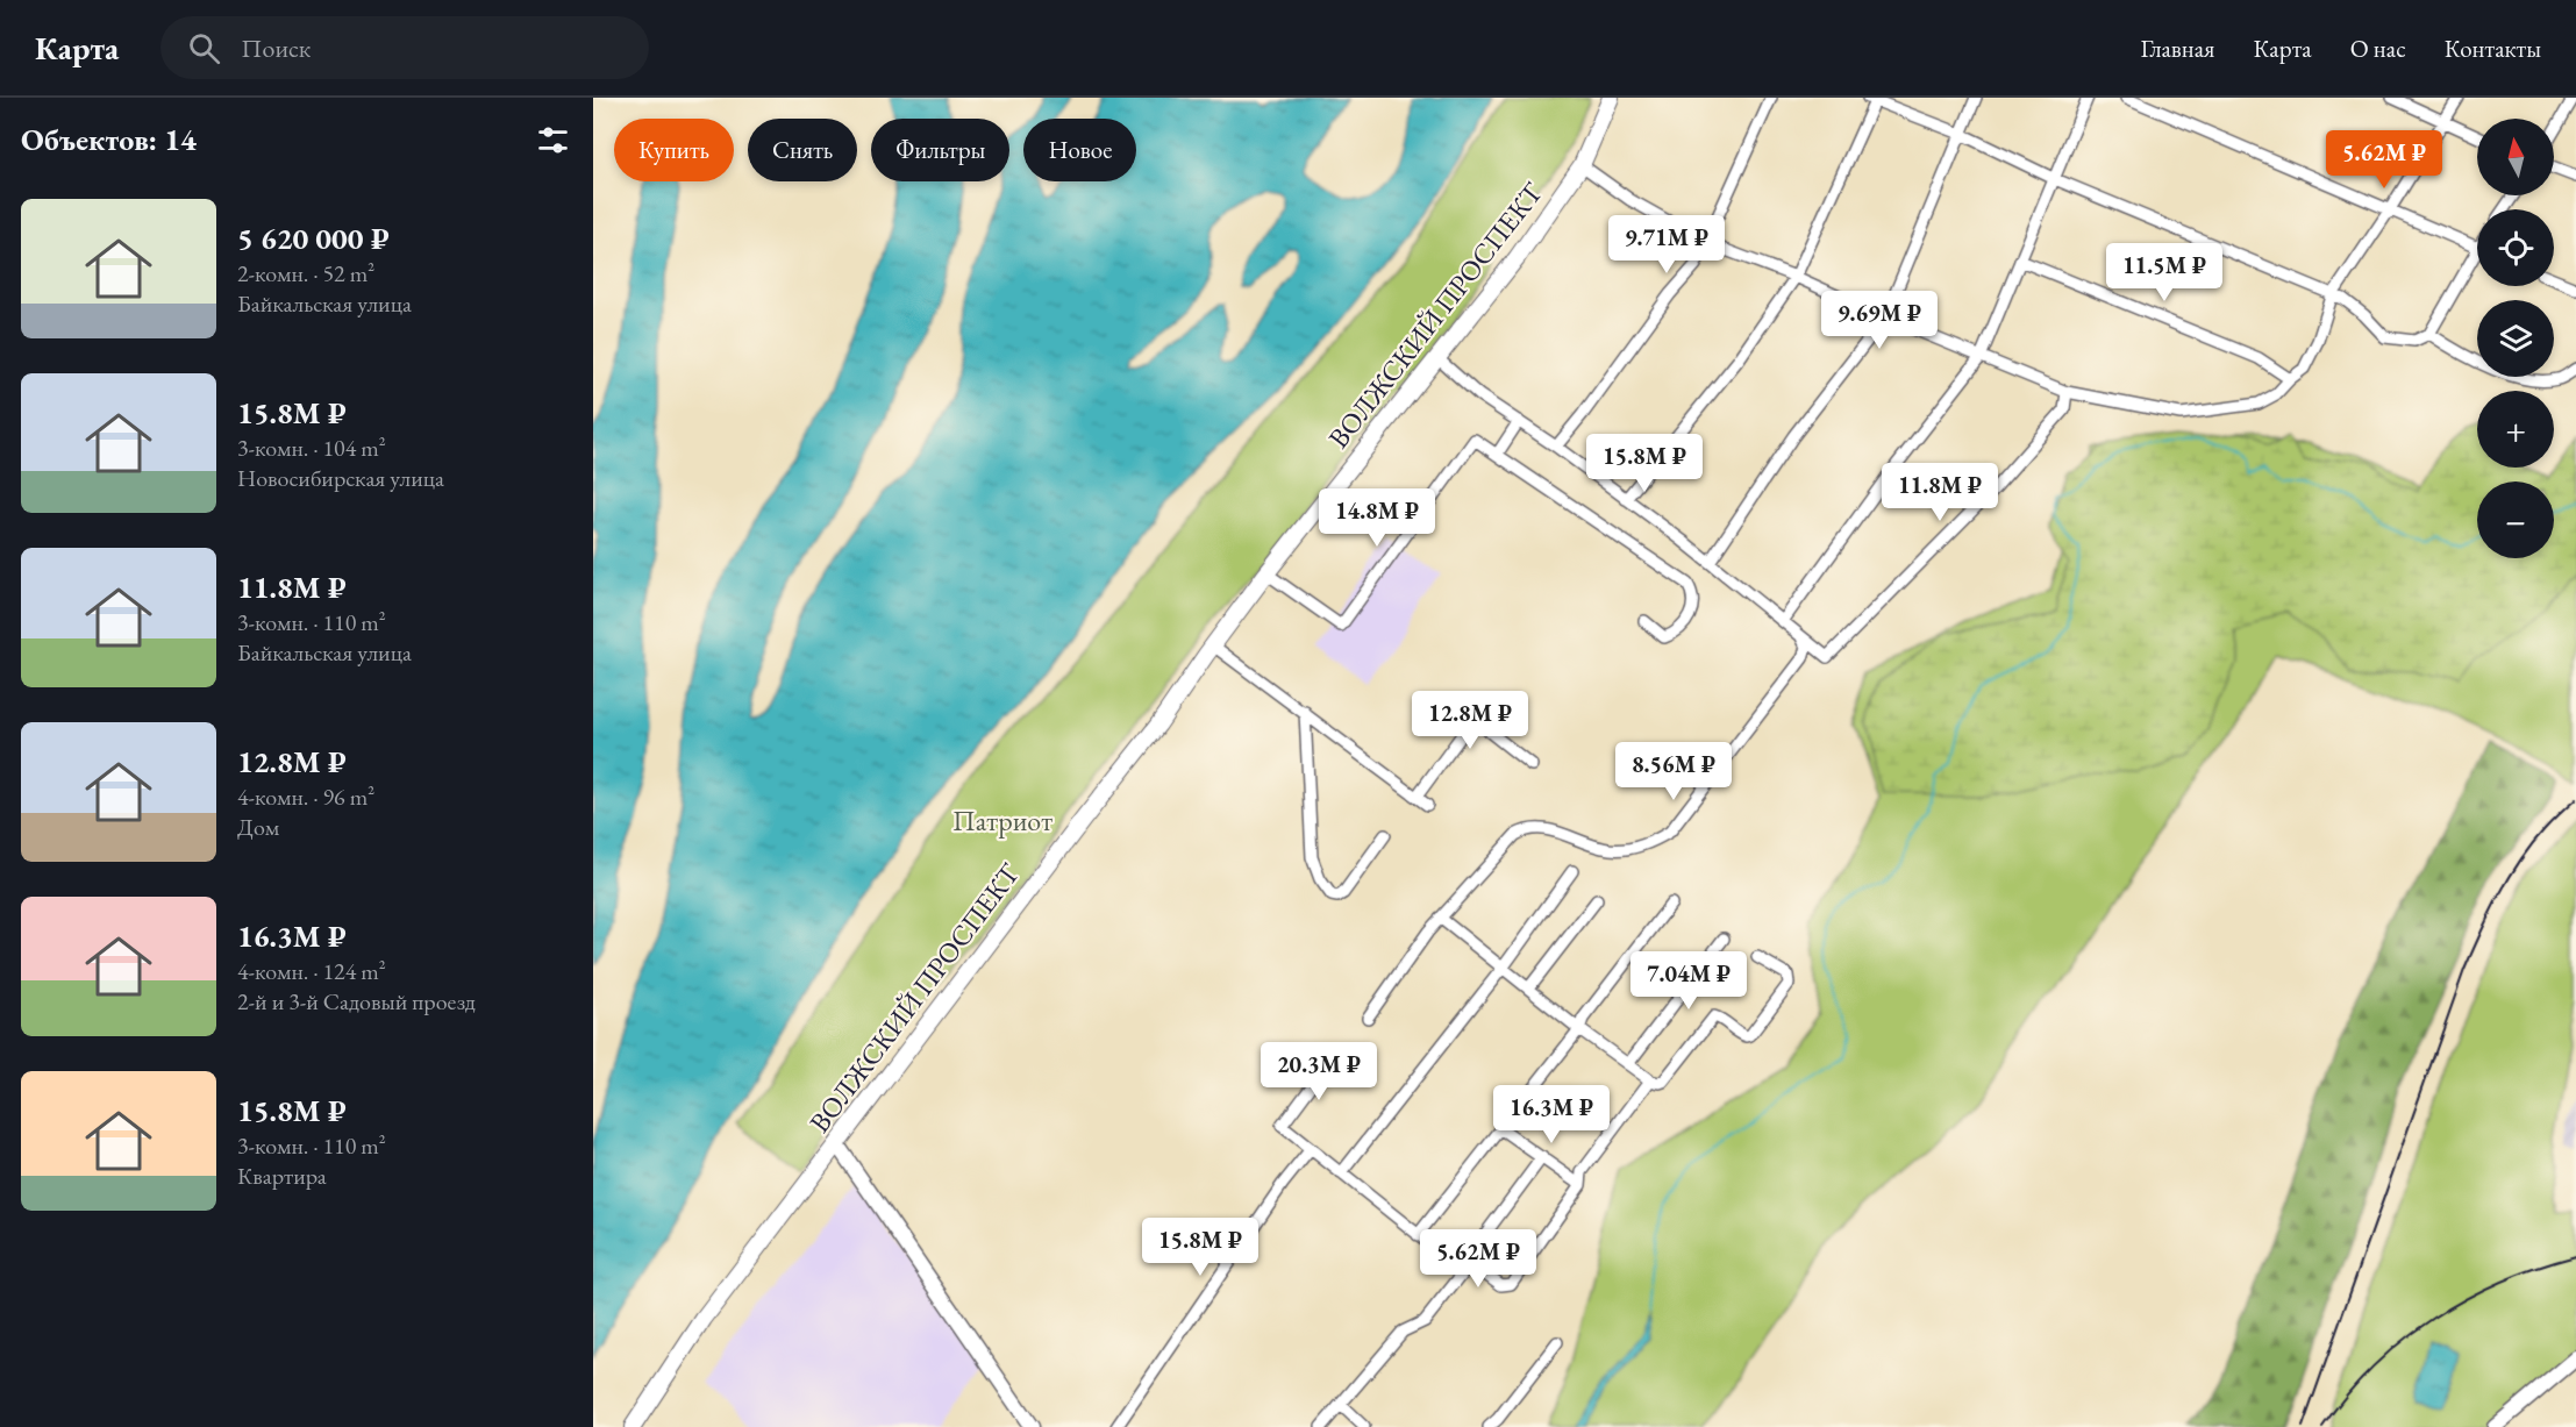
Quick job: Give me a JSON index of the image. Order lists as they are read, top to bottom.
{
  "streets": {
    "main road": ["ВОЛЖСКИЙ ПРОСПЕКТ"]
  },
  "parks": ["Патриот"],
  "north": "top",
  "page": {
    "header": "Карта",
    "search": "Поиск",
    "nav": [
      "Главная",
      "Карта",
      "О нас",
      "Контакты"
    ],
    "heading": "Объектов: 14",
    "map_buttons": ["+", "−"],
    "chip": [
      "Купить",
      "Снять",
      "Фильтры",
      "Новое"
    ],
    "price": [
      "5.62M ₽",
      "9.71M ₽",
      "11.5M ₽",
      "9.69M ₽",
      "15.8M ₽",
      "11.8M ₽",
      "14.8M ₽",
      "12.8M ₽",
      "8.56M ₽",
      "7.04M ₽",
      "20.3M ₽",
      "16.3M ₽",
      "15.8M ₽",
      "5.62M ₽"
    ],
    "list": [
      {
        "name": "5 620 000 ₽",
        "note": "2-комн. · 52 m² · Байкальская улица"
      },
      {
        "name": "15.8M ₽",
        "note": "3-комн. · 104 m² · Новосибирская улица"
      },
      {
        "name": "11.8M ₽",
        "note": "3-комн. · 110 m² · Байкальская улица"
      },
      {
        "name": "12.8M ₽",
        "note": "4-комн. · 96 m² · Дом"
      },
      {
        "name": "16.3M ₽",
        "note": "4-комн. · 124 m² · 2-й и 3-й Садовый проезд"
      },
      {
        "name": "15.8M ₽",
        "note": "3-комн. · 110 m² · Квартира"
      }
    ]
  }
}
